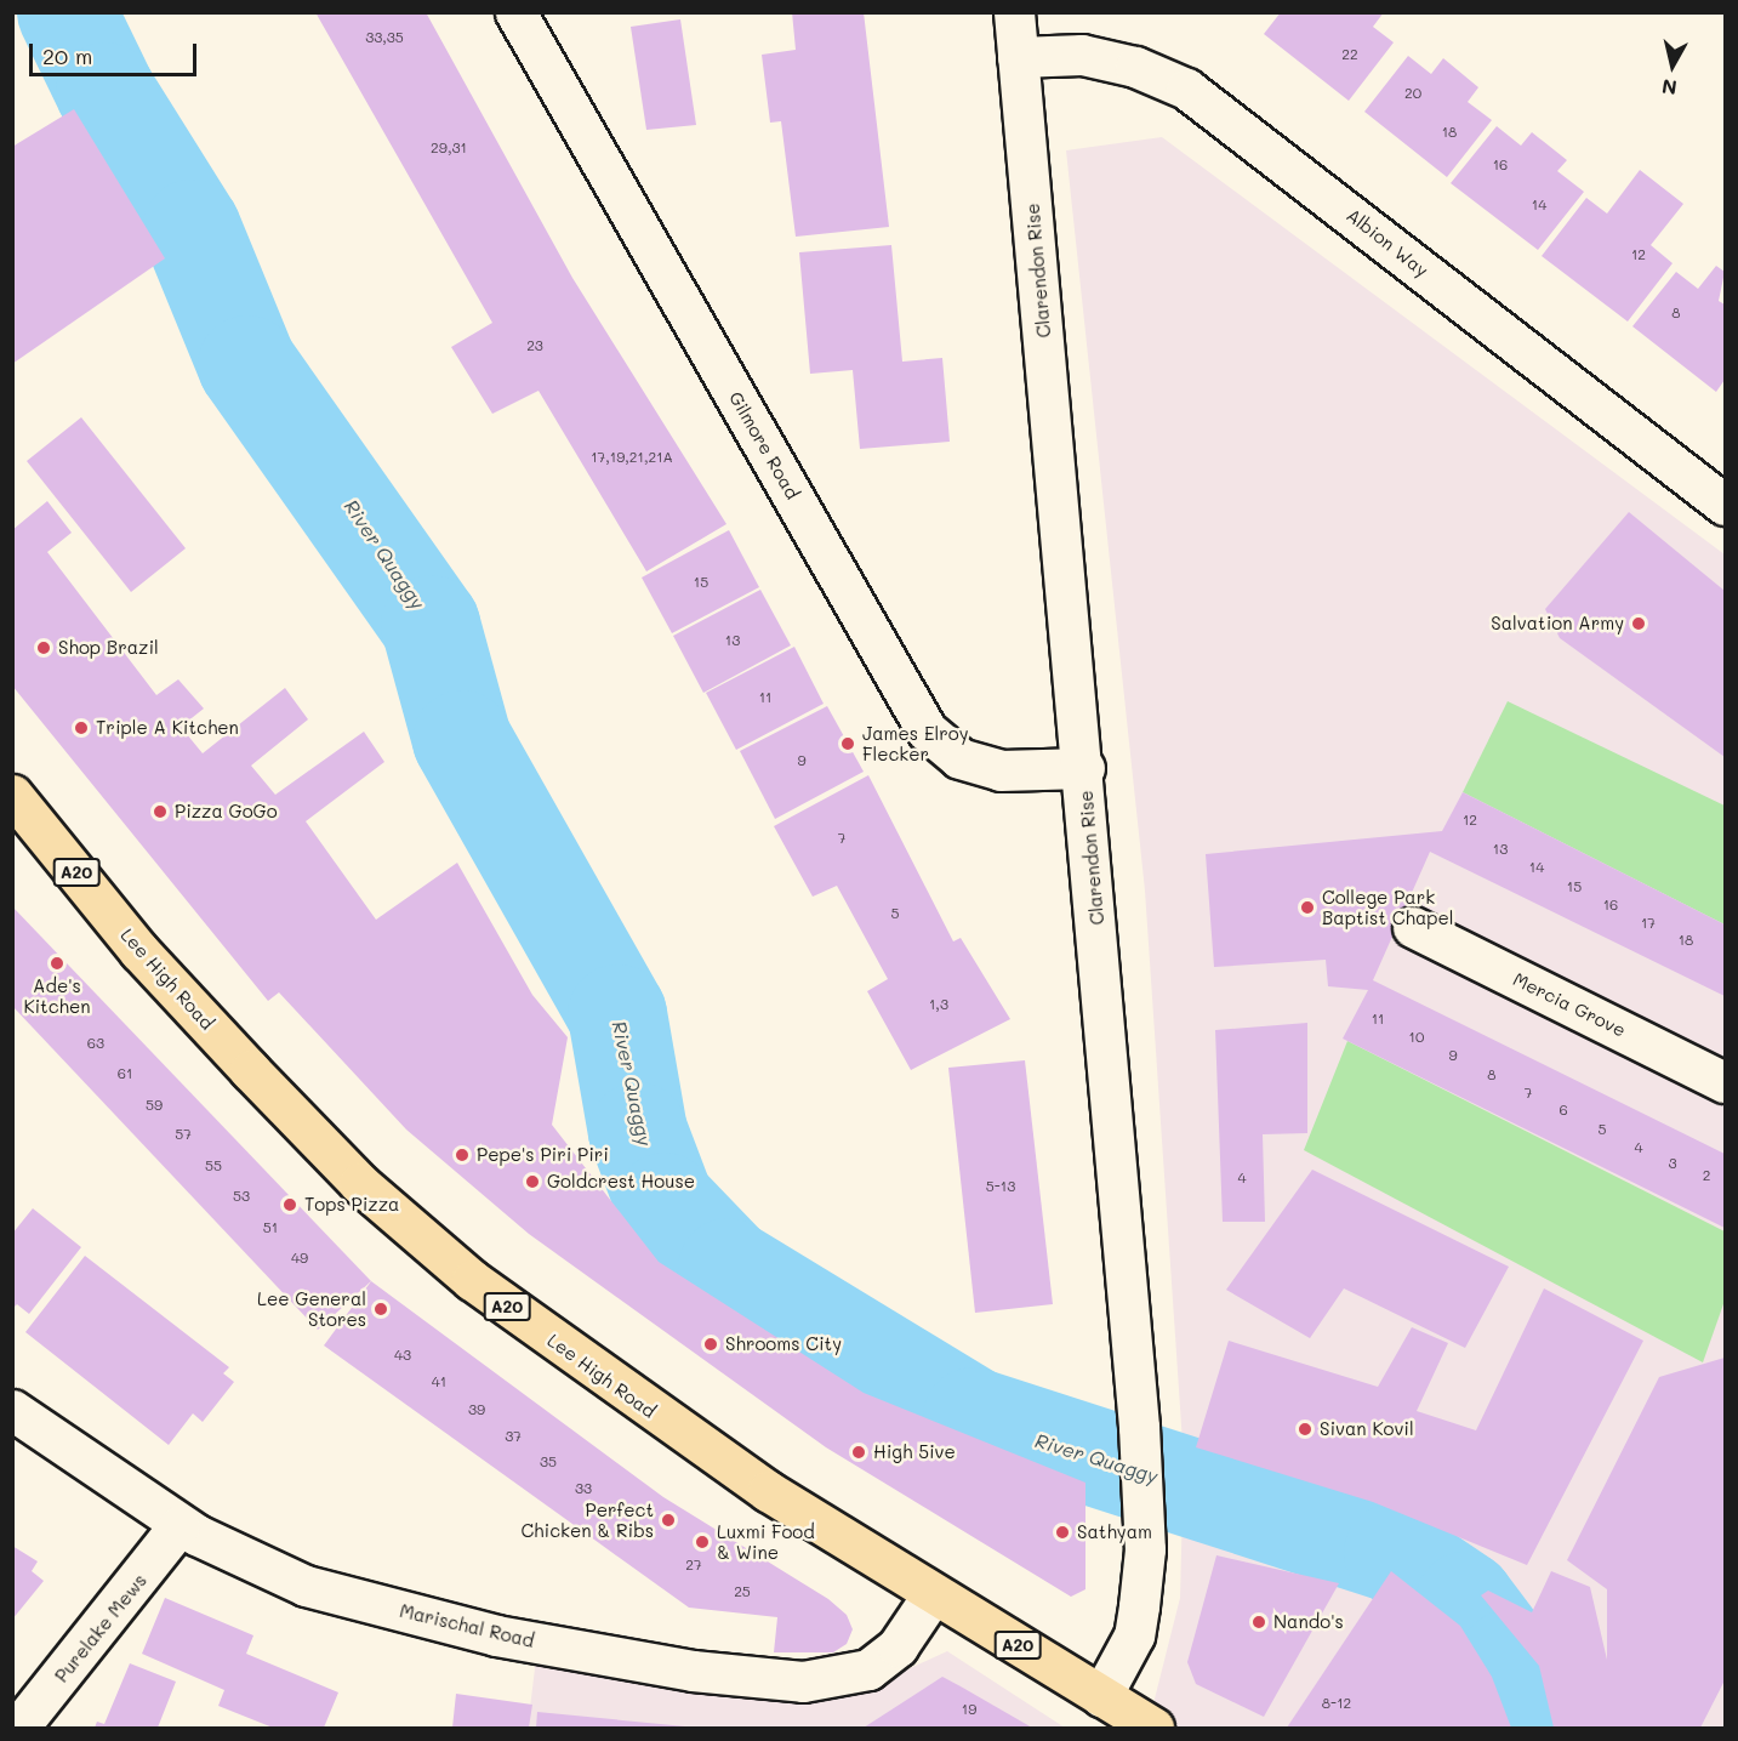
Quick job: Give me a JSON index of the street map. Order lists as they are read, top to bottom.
{
  "streets": {
    "highway": ["A20", "Lee High Road"],
    "street": [
      "Albion Way",
      "Clarendon Rise",
      "Gilmore Road",
      "Mercia Grove",
      "Marischal Road",
      "Purelake Mews"
    ]
  },
  "crossings": [
    ["Albion Way", "Clarendon Rise"],
    ["Clarendon Rise", "Gilmore Road"],
    ["Clarendon Rise", "Lee High Road"],
    ["Lee High Road", "Marischal Road"],
    ["Marischal Road", "Purelake Mews"]
  ],
  "water": ["River Quaggy"],
  "places": [
    "Salvation Army",
    "Shop Brazil",
    "Triple A Kitchen",
    "James Elroy Flecker",
    "Pizza GoGo",
    "College Park Baptist Chapel",
    "Ade's Kitchen",
    "Pepe's Piri Piri",
    "Goldcrest House",
    "Tops Pizza",
    "Lee General Stores",
    "Shrooms City",
    "Sivan Kovil",
    "High 5ive",
    "Perfect Chicken & Ribs",
    "Sathyam",
    "Luxmi Food & Wine",
    "Nando's"
  ],
  "house_numbers": [
    "33,35",
    "22",
    "20",
    "18",
    "29,31",
    "16",
    "14",
    "12",
    "8",
    "23",
    "17,19,21,21A",
    "15",
    "13",
    "11",
    "9",
    "12",
    "7",
    "13",
    "14",
    "15",
    "16",
    "5",
    "17",
    "18",
    "1,3",
    "11",
    "10",
    "63",
    "9",
    "61",
    "8",
    "7",
    "59",
    "6",
    "5",
    "57",
    "4",
    "3",
    "55",
    "2",
    "4",
    "5-13",
    "53",
    "51",
    "49",
    "43",
    "41",
    "39",
    "37",
    "35",
    "33",
    "27",
    "25",
    "8-12",
    "19"
  ],
  "scale_bar": "20 m",
  "north": "bottom"
}
